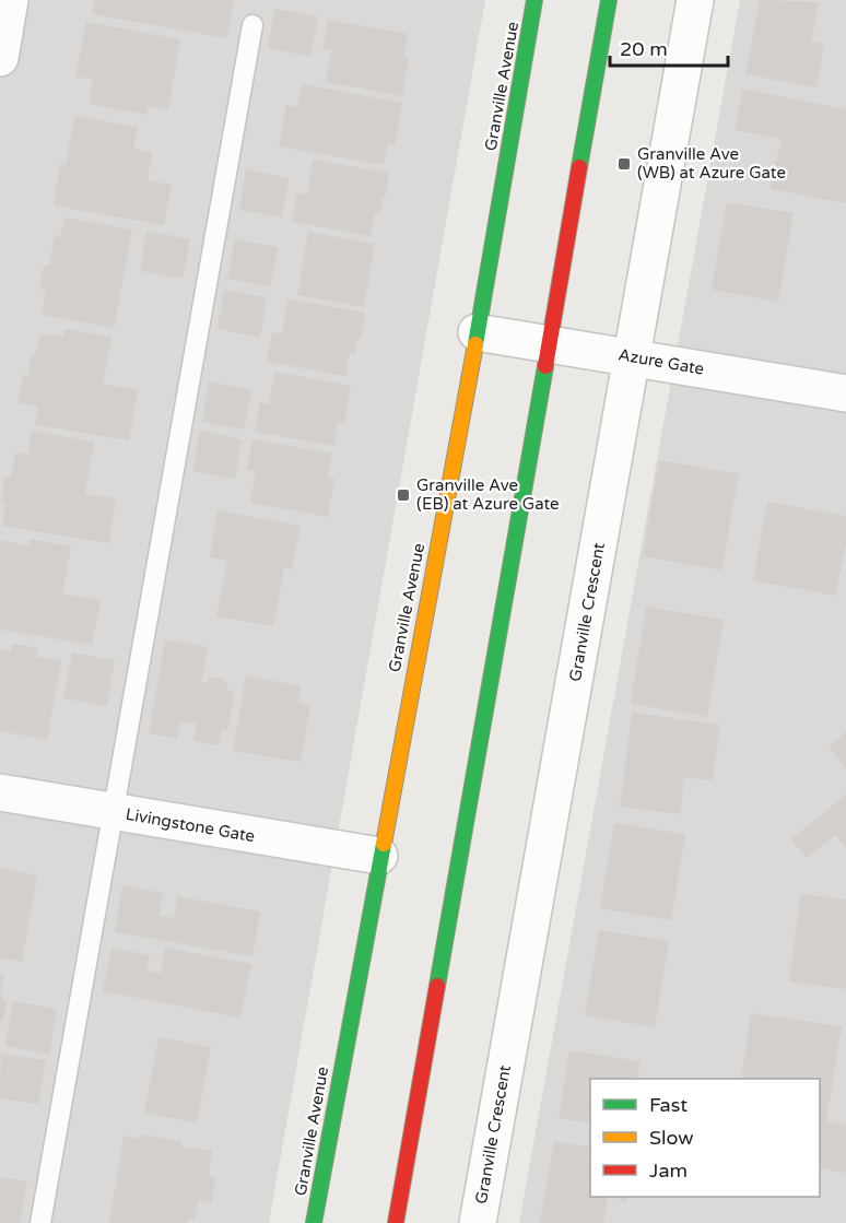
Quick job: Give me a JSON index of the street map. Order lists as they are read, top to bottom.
{
  "streets": {
    "main road": ["Granville Avenue"],
    "street": ["Azure Gate", "Granville Crescent", "Livingstone Gate"]
  },
  "crossings": [
    ["Granville Avenue", "Azure Gate"],
    ["Granville Avenue", "Livingstone Gate"],
    ["Azure Gate", "Granville Crescent"]
  ],
  "places": {
    "transit": ["Granville Ave (WB) at Azure Gate", "Granville Ave (EB) at Azure Gate"]
  },
  "legend": ["Fast", "Slow", "Jam"],
  "scale_bar": "20 m"
}
